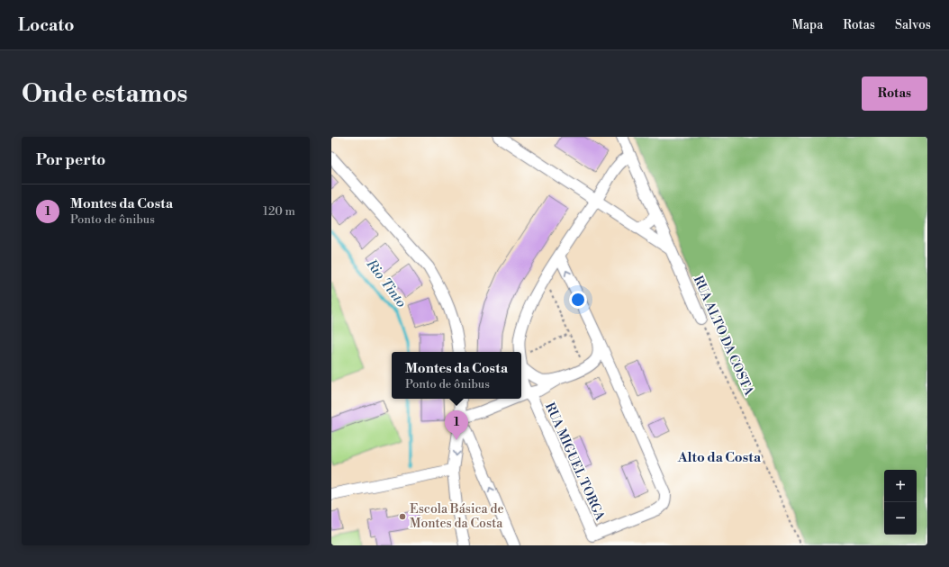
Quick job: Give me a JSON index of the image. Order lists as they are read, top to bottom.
{
  "streets": {
    "street": ["RUA ALTO DA COSTA", "RUA MIGUEL TORGA"]
  },
  "crossings": [
    ["RUA ALTO DA COSTA", "RUA MIGUEL TORGA"]
  ],
  "districts": ["Alto da Costa"],
  "water": ["Rio Tinto"],
  "places": ["Escola Básica de Montes da Costa"],
  "page": {
    "header": "Locato",
    "nav": ["Mapa", "Rotas", "Salvos"],
    "buttons": "Rotas",
    "title": "Onde estamos",
    "heading": "Por perto",
    "list": [
      {
        "mark": "1",
        "name": "Montes da Costa",
        "note": "Ponto de ônibus",
        "value": "120 m"
      }
    ],
    "popup": ["Montes da Costa", "Ponto de ônibus"],
    "pins": "1",
    "map_buttons": ["+", "−"]
  }
}
